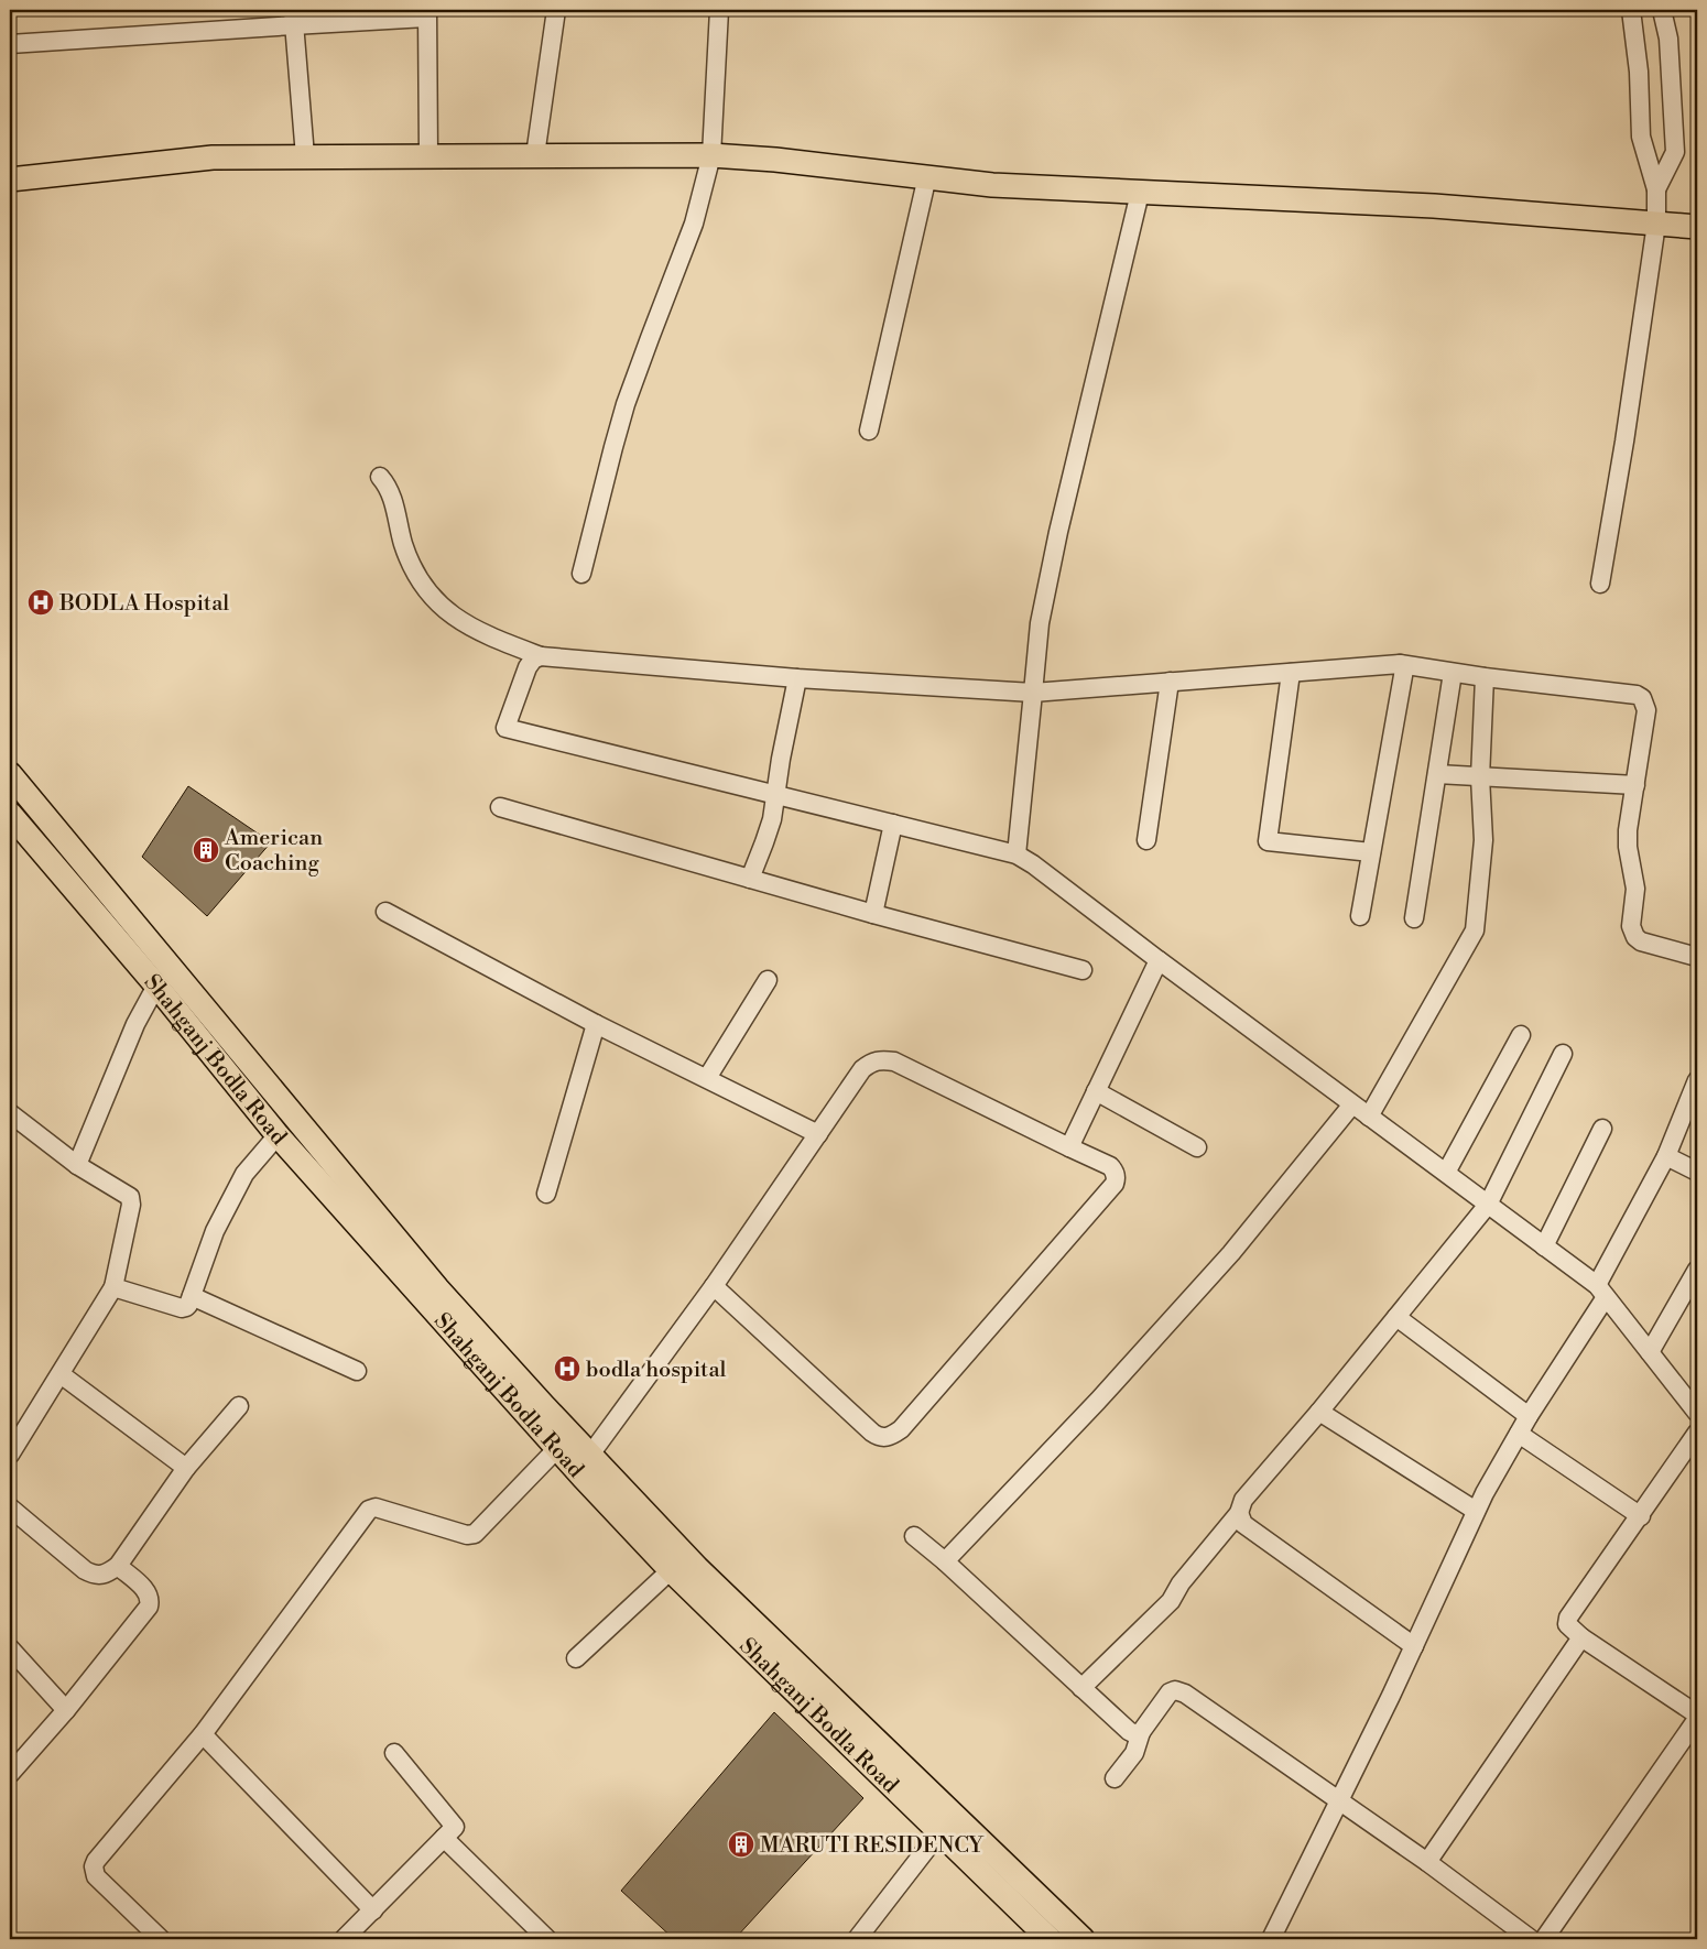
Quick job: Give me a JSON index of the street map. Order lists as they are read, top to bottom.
{
  "streets": {
    "main road": ["Shahganj Bodla Road"]
  },
  "places": {
    "hospital": ["BODLA Hospital", "bodla hospital"],
    "building": ["American Coaching", "MARUTI RESIDENCY"]
  }
}
